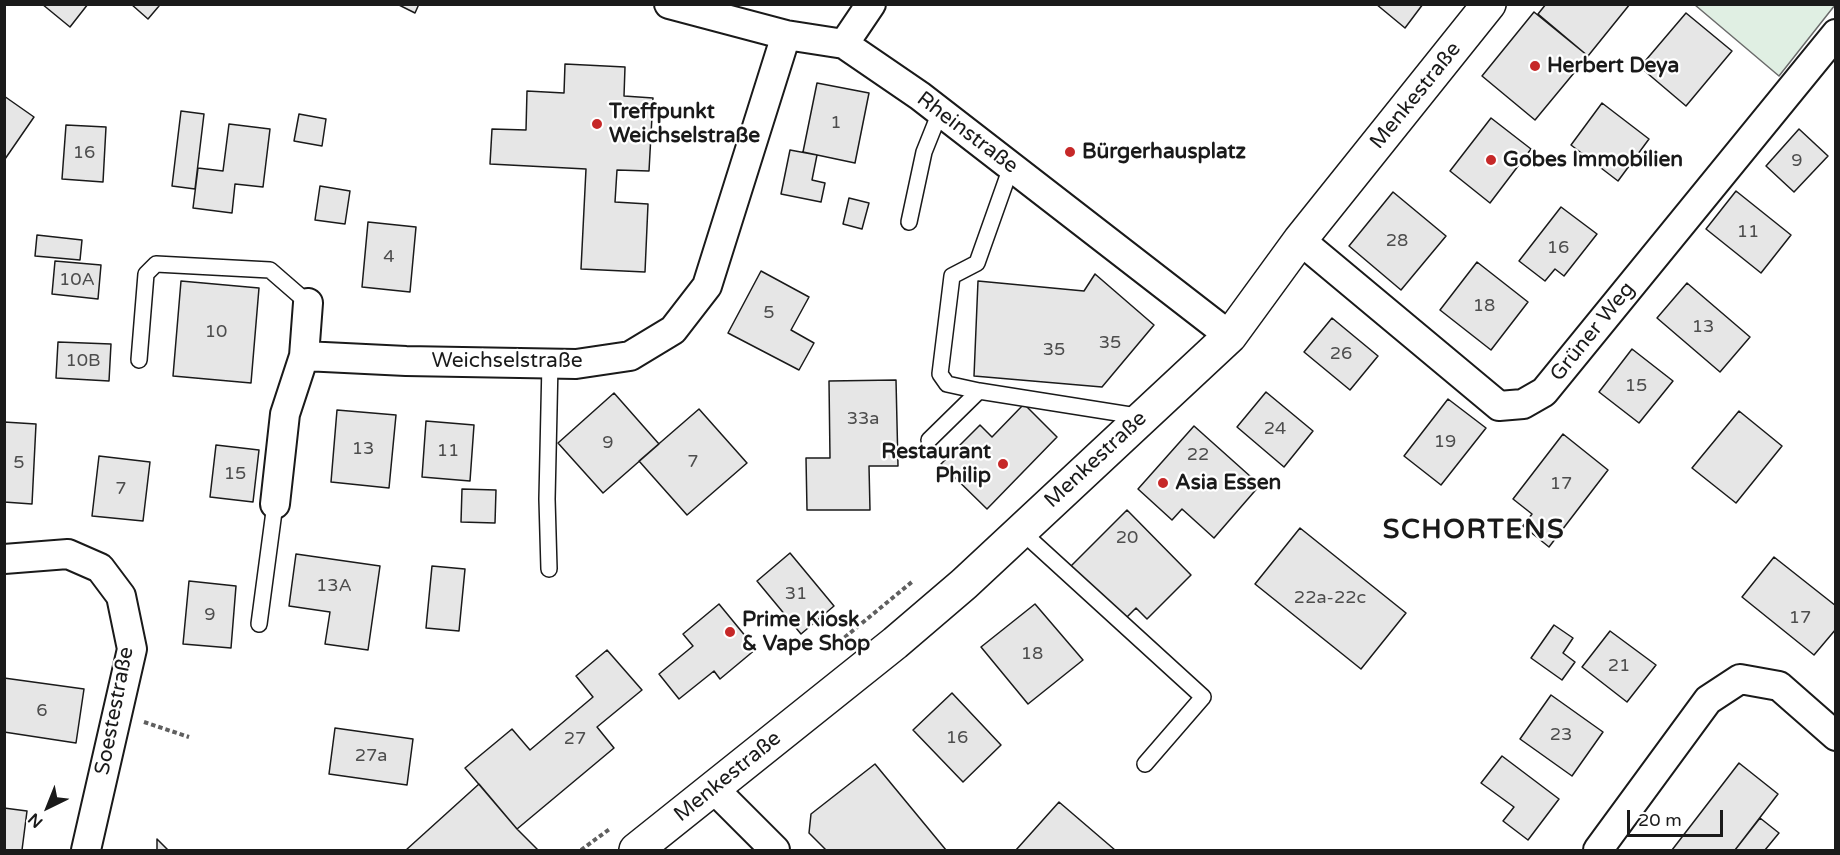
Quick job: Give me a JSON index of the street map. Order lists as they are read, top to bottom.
{
  "streets": {
    "street": [
      "Menkestraße",
      "Rheinstraße",
      "Grüner Weg",
      "Weichselstraße",
      "Soestestraße"
    ]
  },
  "crossings": [
    ["Menkestraße", "Rheinstraße"],
    ["Menkestraße", "Grüner Weg"],
    ["Rheinstraße", "Weichselstraße"]
  ],
  "districts": ["SCHORTENS"],
  "places": [
    "Herbert Deya",
    "Treffpunkt Weichselstraße",
    "Bürgerhausplatz",
    "Gobes Immobilien",
    "Restaurant Philip",
    "Asia Essen",
    "Prime Kiosk & Vape Shop"
  ],
  "house_numbers": [
    "1",
    "16",
    "9",
    "11",
    "28",
    "16",
    "4",
    "10A",
    "18",
    "5",
    "13",
    "10",
    "35",
    "35",
    "26",
    "10B",
    "15",
    "33a",
    "24",
    "19",
    "9",
    "13",
    "11",
    "22",
    "7",
    "5",
    "15",
    "17",
    "7",
    "20",
    "13A",
    "31",
    "22a-22c",
    "9",
    "17",
    "18",
    "21",
    "6",
    "23",
    "16",
    "27",
    "27a"
  ],
  "scale_bar": "20 m",
  "north": "bottom left"
}
